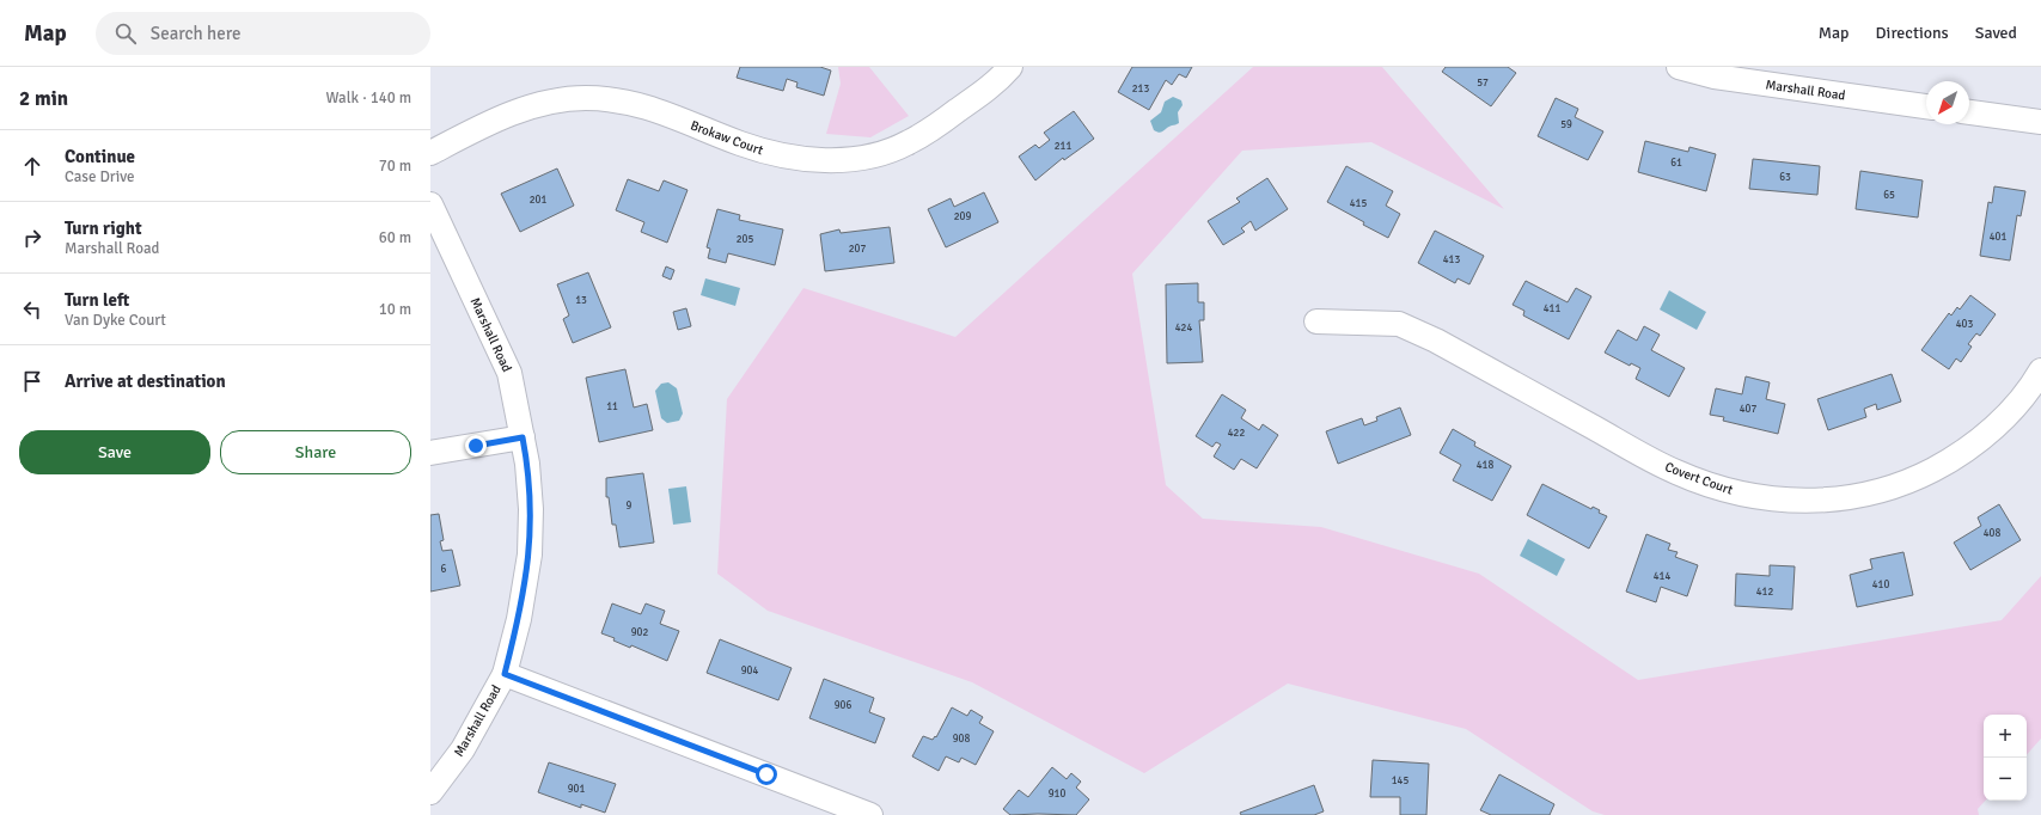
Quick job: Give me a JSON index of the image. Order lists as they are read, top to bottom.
{
  "streets": {
    "street": ["Marshall Road", "Brokaw Court", "Covert Court"]
  },
  "house_numbers": [
    "57",
    "213",
    "59",
    "211",
    "61",
    "63",
    "65",
    "201",
    "415",
    "209",
    "401",
    "205",
    "207",
    "413",
    "13",
    "411",
    "403",
    "424",
    "11",
    "407",
    "422",
    "418",
    "9",
    "408",
    "6",
    "414",
    "410",
    "412",
    "902",
    "904",
    "906",
    "908",
    "145",
    "901",
    "910"
  ],
  "north": "bottom left",
  "page": {
    "header": "Map",
    "search": "Search here",
    "nav": ["Map", "Directions", "Saved"],
    "heading": ["2 min", "Walk · 140 m"],
    "list": [
      ["Continue", "Case Drive", "70 m"],
      ["Turn right", "Marshall Road", "60 m"],
      ["Turn left", "Van Dyke Court", "10 m"],
      "Arrive at destination"
    ],
    "buttons": ["Save", "Share"],
    "map_buttons": ["+", "−"]
  }
}
